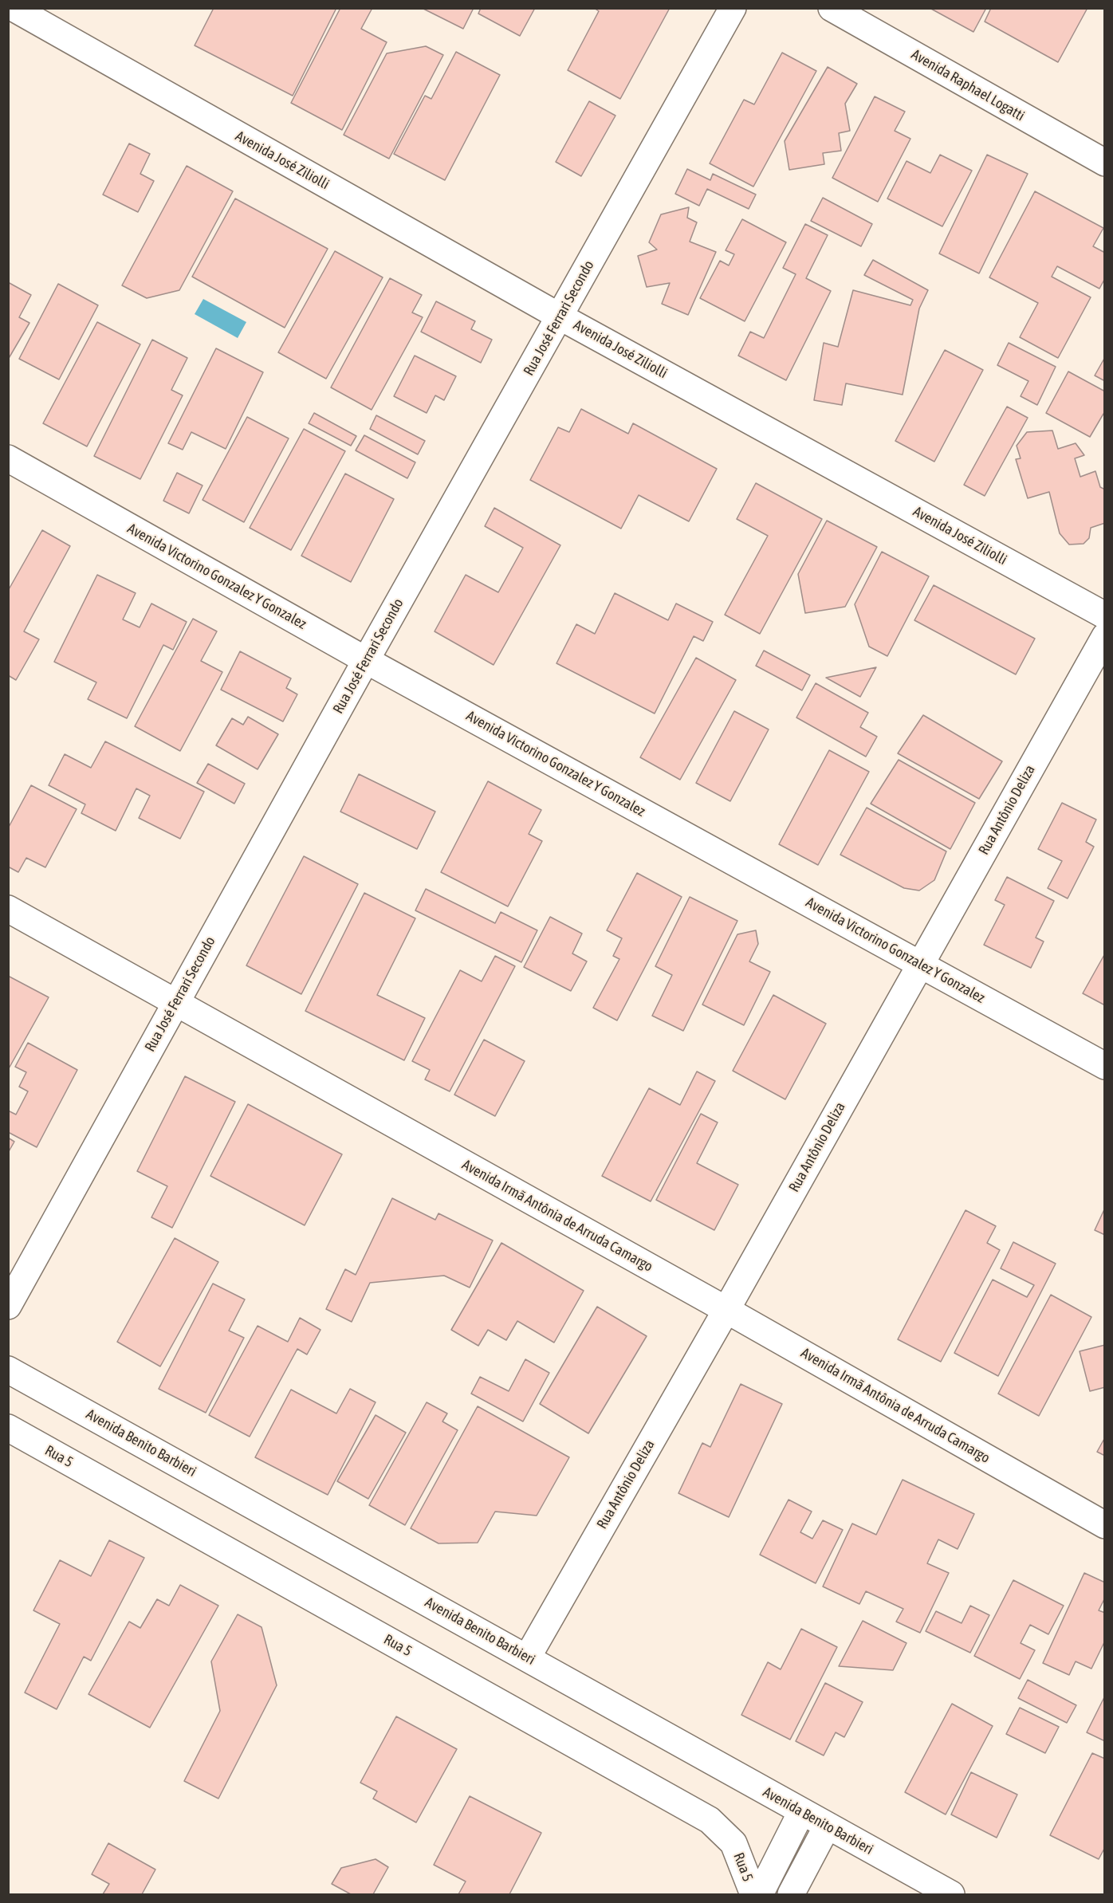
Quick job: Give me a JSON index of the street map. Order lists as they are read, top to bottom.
{
  "streets": {
    "street": [
      "Avenida Raphael Logatti",
      "Avenida José Ziliolli",
      "Rua José Ferrari Secondo",
      "Avenida Victorino Gonzalez Y Gonzalez",
      "Rua Antônio Deliza",
      "Avenida Irmã Antônia de Arruda Camargo",
      "Avenida Benito Barbieri",
      "Rua 5"
    ]
  },
  "crossings": [
    ["Avenida José Ziliolli", "Rua José Ferrari Secondo"],
    ["Rua José Ferrari Secondo", "Avenida Victorino Gonzalez Y Gonzalez"],
    ["Rua José Ferrari Secondo", "Avenida Irmã Antônia de Arruda Camargo"],
    ["Avenida Victorino Gonzalez Y Gonzalez", "Rua Antônio Deliza"],
    ["Rua Antônio Deliza", "Avenida Irmã Antônia de Arruda Camargo"],
    ["Rua Antônio Deliza", "Avenida Benito Barbieri"]
  ]
}
